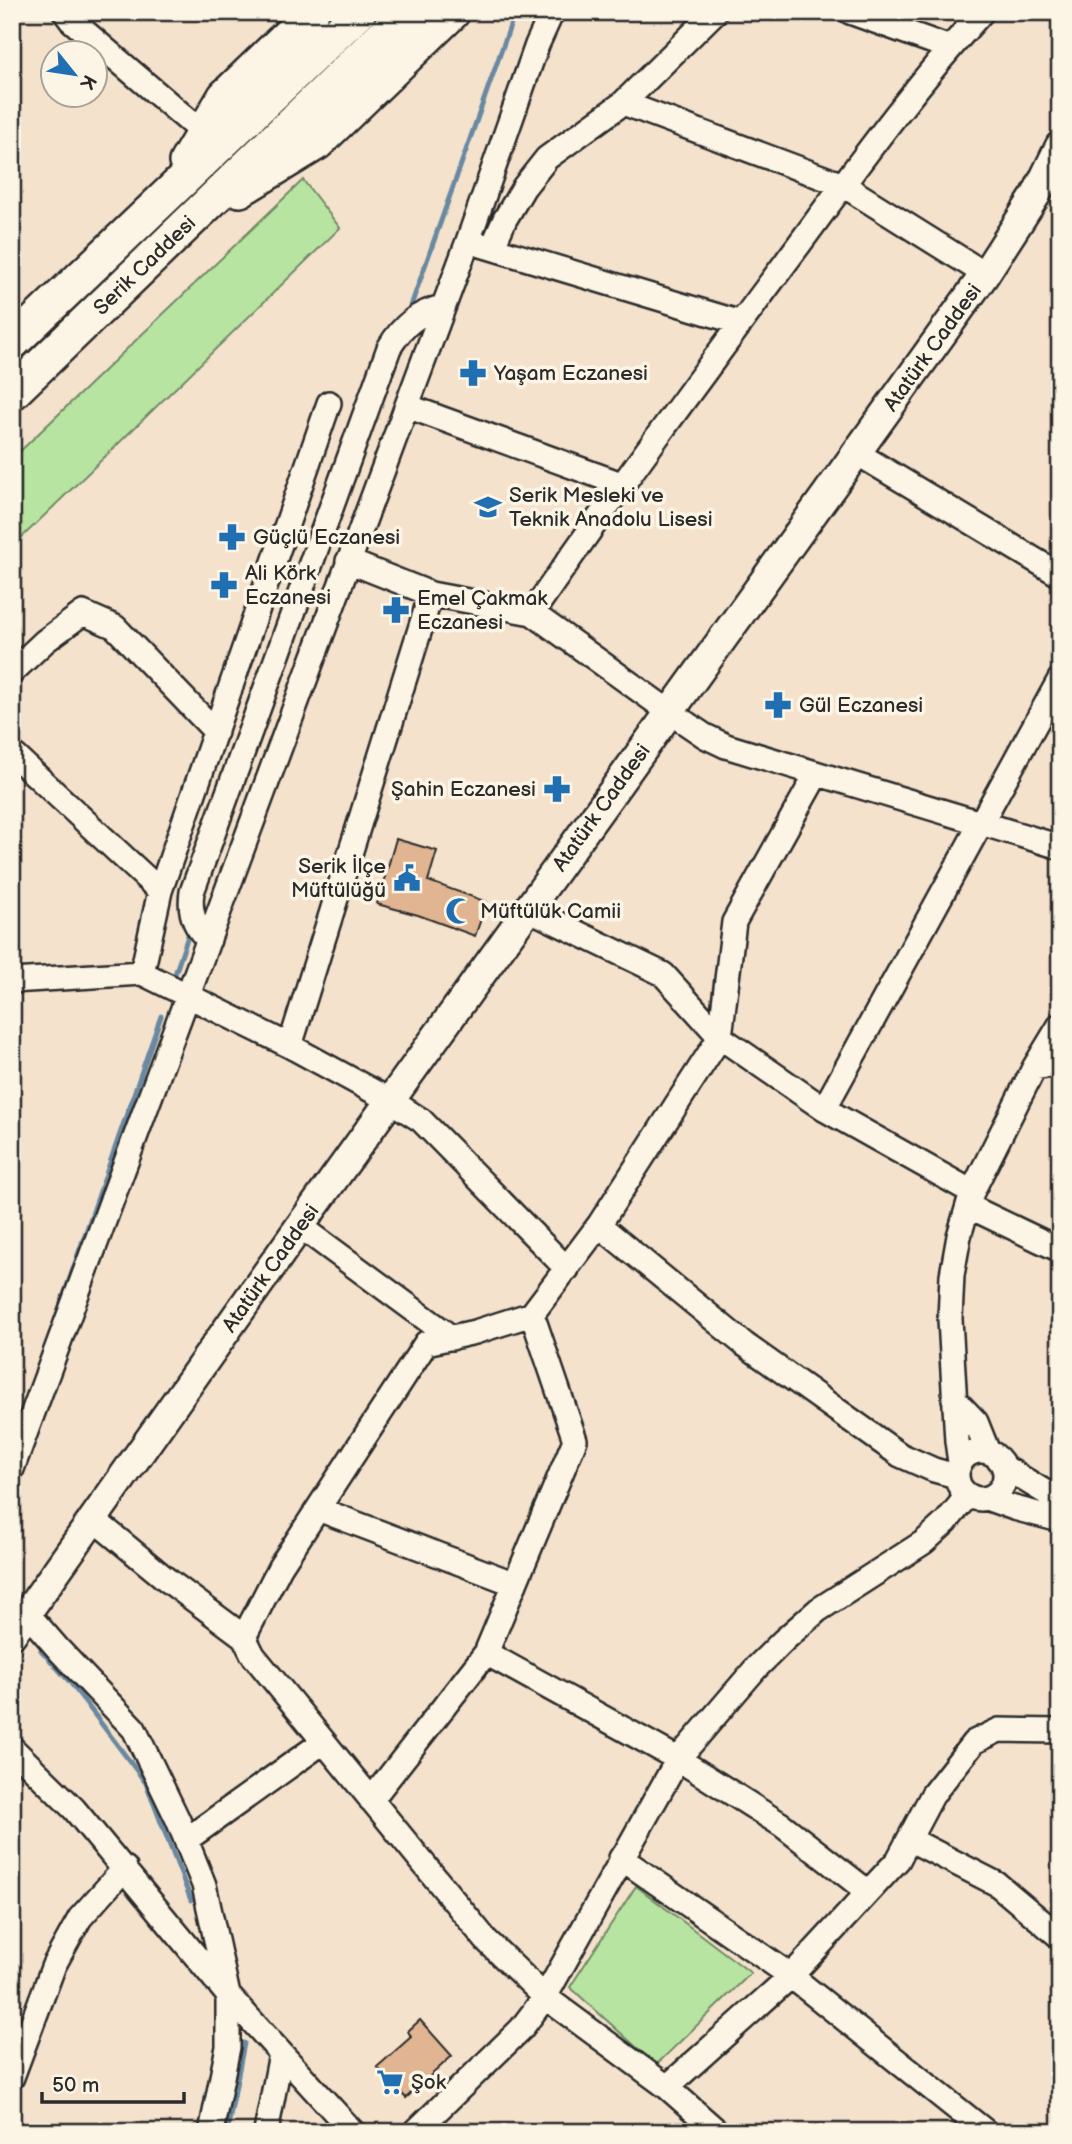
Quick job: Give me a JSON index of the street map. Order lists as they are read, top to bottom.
{
  "streets": {
    "highway": ["Serik Caddesi"],
    "main road": ["Atatürk Caddesi"]
  },
  "places": {
    "pharmacy": [
      "Yaşam Eczanesi",
      "Güçlü Eczanesi",
      "Ali Körk Eczanesi",
      "Emel Çakmak Eczanesi",
      "Gül Eczanesi",
      "Şahin Eczanesi"
    ],
    "school or university": ["Serik Mesleki ve Teknik Anadolu Lisesi"],
    "public building": ["Serik İlçe Müftülüğü"],
    "mosque": ["Müftülük Camii"],
    "supermarket": ["Şok"]
  },
  "scale_bar": "50 m",
  "north": "bottom right"
}
